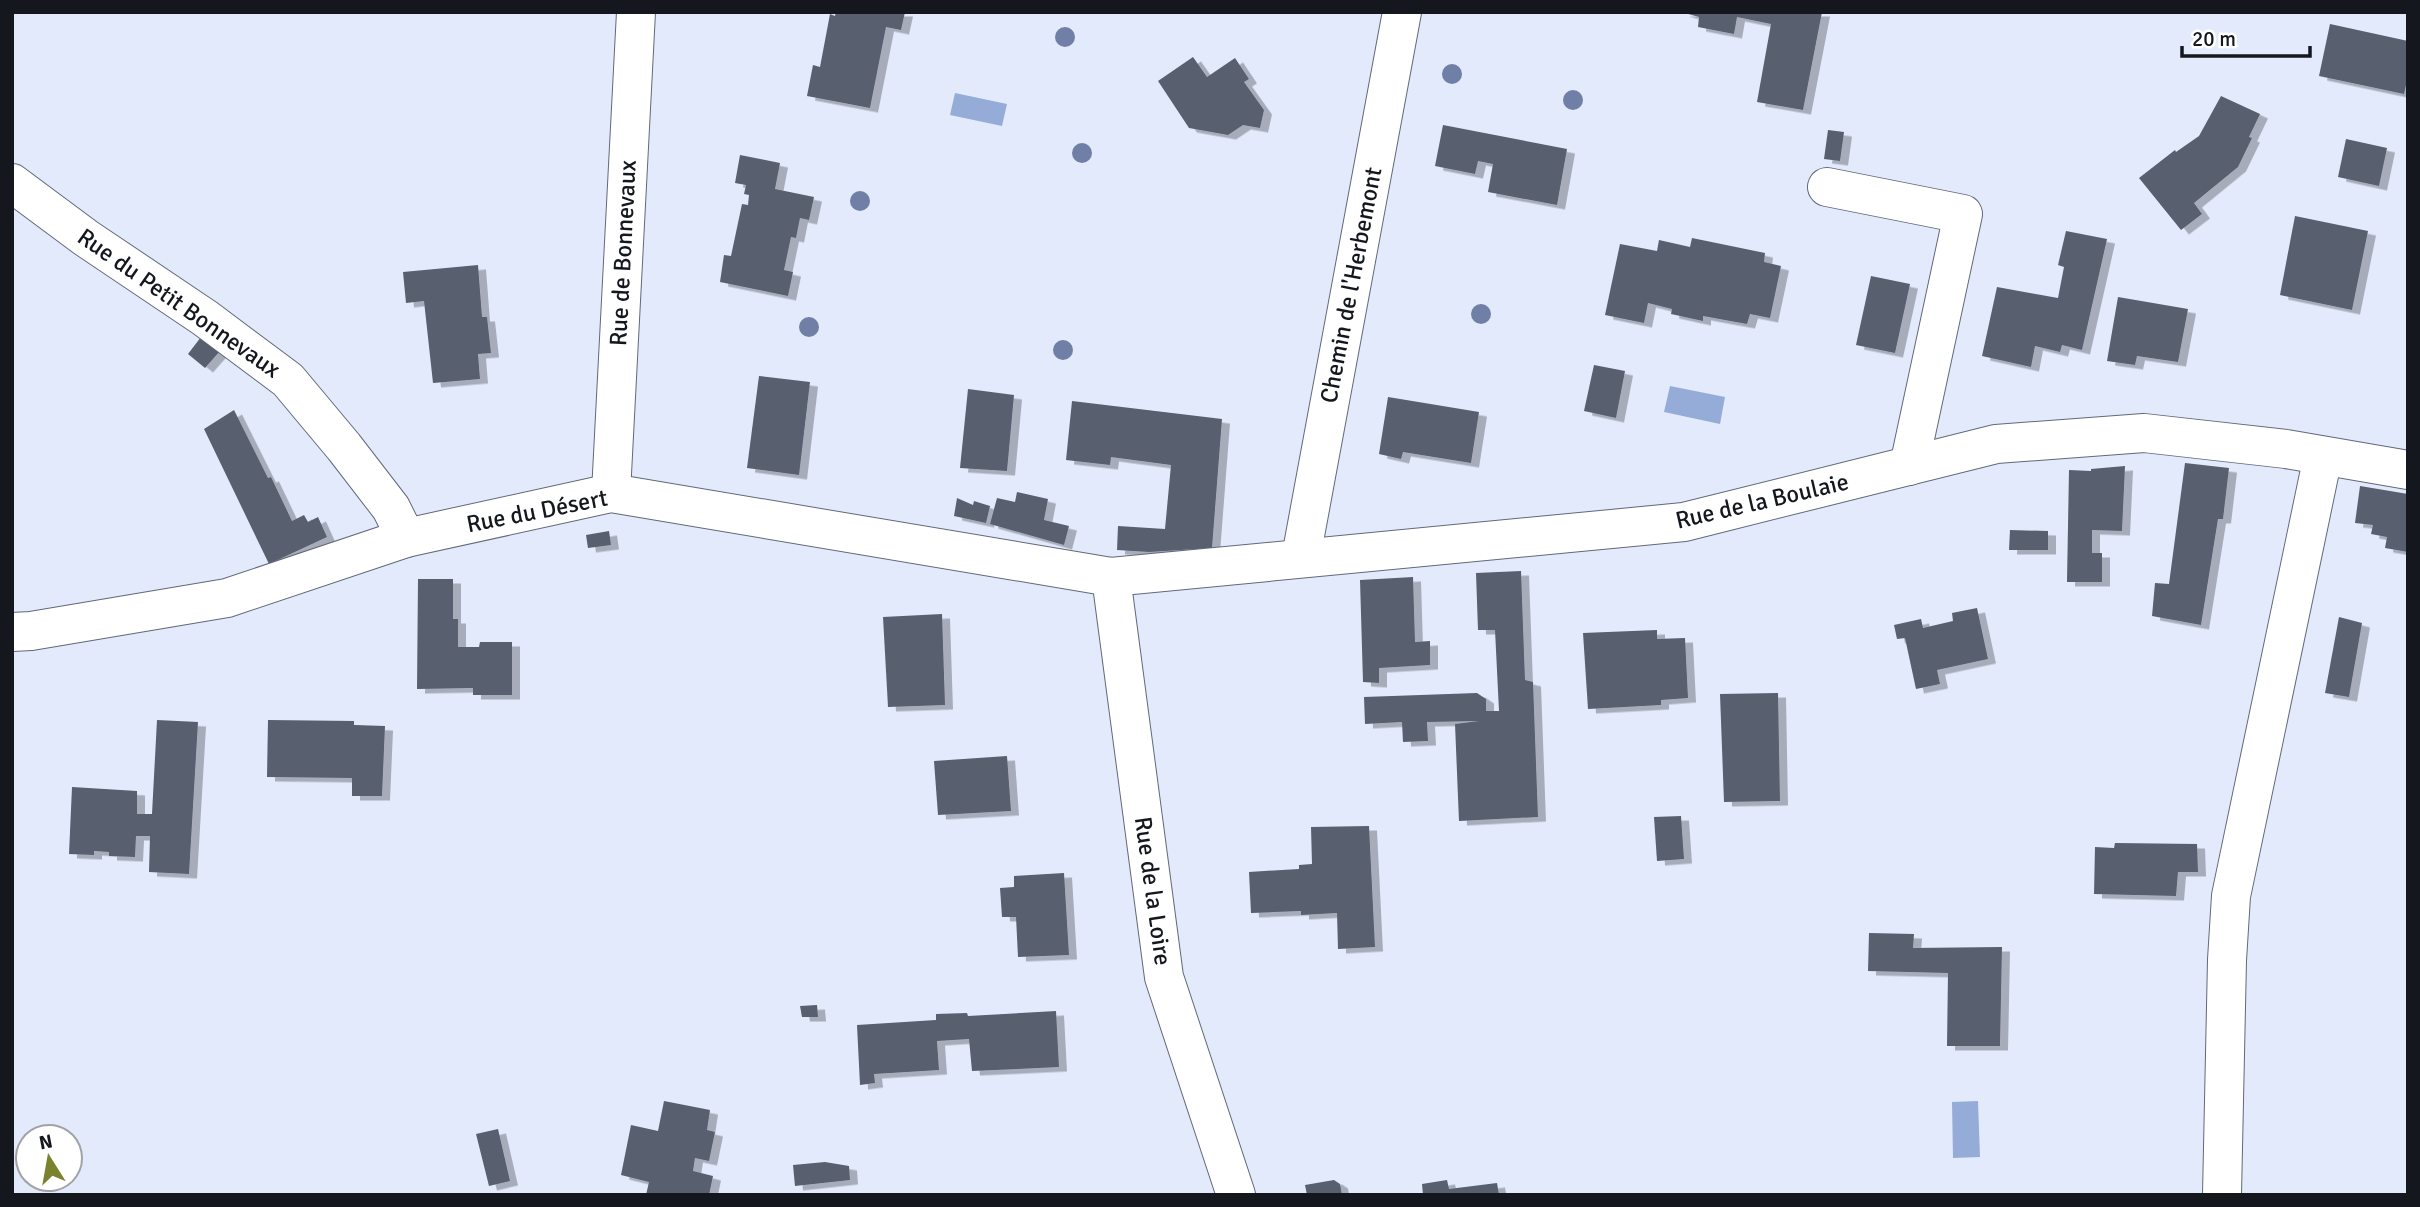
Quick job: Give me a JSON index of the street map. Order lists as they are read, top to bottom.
{
  "streets": {
    "street": [
      "Rue de Bonnevaux",
      "Chemin de l'Herbemont",
      "Rue du Petit Bonnevaux",
      "Rue de la Boulaie",
      "Rue du Désert",
      "Rue de la Loire"
    ]
  },
  "crossings": [
    ["Rue de Bonnevaux", "Rue du Désert"],
    ["Chemin de l'Herbemont", "Rue de la Boulaie"],
    ["Rue du Petit Bonnevaux", "Rue du Désert"],
    ["Rue de la Boulaie", "Rue du Désert"],
    ["Rue de la Boulaie", "Rue de la Loire"],
    ["Rue du Désert", "Rue de la Loire"]
  ],
  "scale_bar": "20 m",
  "north": "top"
}
